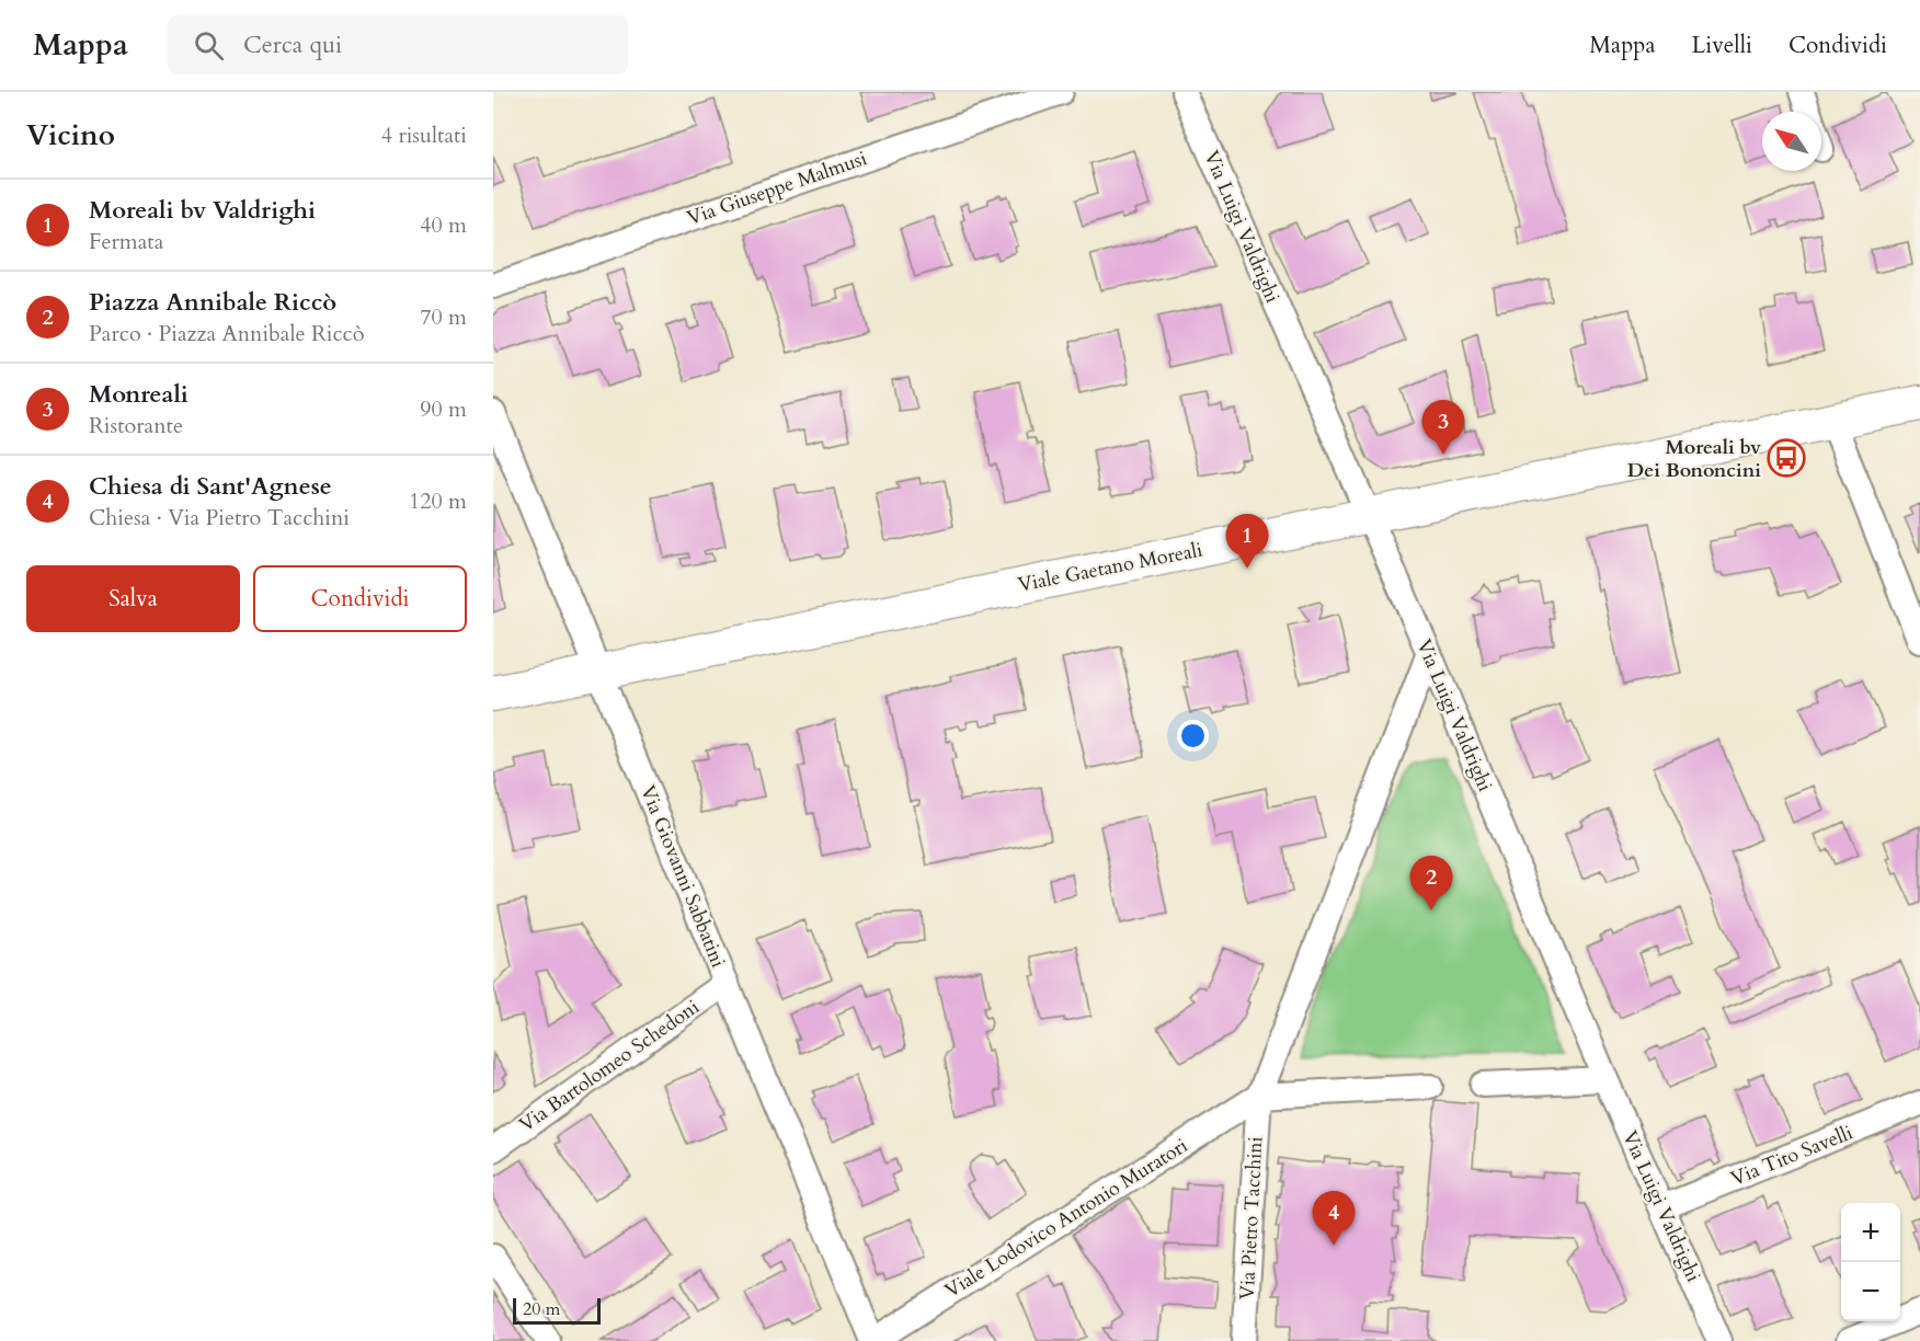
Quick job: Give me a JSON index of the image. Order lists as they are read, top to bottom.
{
  "streets": {
    "street": [
      "Via Giuseppe Malmusi",
      "Via Luigi Valdrighi",
      "Viale Gaetano Moreali",
      "Via Giovanni Sabbatini",
      "Via Bartolomeo Schedoni",
      "Via Tito Savelli",
      "Viale Lodovico Antonio Muratori",
      "Via Pietro Tacchini"
    ]
  },
  "crossings": [
    ["Via Luigi Valdrighi", "Viale Gaetano Moreali"],
    ["Via Luigi Valdrighi", "Via Tito Savelli"],
    ["Via Luigi Valdrighi", "Via Pietro Tacchini"],
    ["Viale Gaetano Moreali", "Via Giovanni Sabbatini"],
    ["Via Giovanni Sabbatini", "Via Bartolomeo Schedoni"],
    ["Via Giovanni Sabbatini", "Viale Lodovico Antonio Muratori"],
    ["Viale Lodovico Antonio Muratori", "Via Pietro Tacchini"]
  ],
  "places": {
    "bus stop": ["Moreali bv Dei Bononcini"]
  },
  "scale_bar": "20 m",
  "north": "top left",
  "page": {
    "header": "Mappa",
    "search": "Cerca qui",
    "nav": ["Mappa", "Livelli", "Condividi"],
    "heading": ["Vicino", "4 risultati"],
    "list": [
      {
        "mark": "1",
        "name": "Moreali bv Valdrighi",
        "note": "Fermata",
        "value": "40 m"
      },
      {
        "mark": "2",
        "name": "Piazza Annibale Riccò",
        "note": "Parco · Piazza Annibale Riccò",
        "value": "70 m"
      },
      {
        "mark": "3",
        "name": "Monreali",
        "note": "Ristorante",
        "value": "90 m"
      },
      {
        "mark": "4",
        "name": "Chiesa di Sant'Agnese",
        "note": "Chiesa · Via Pietro Tacchini",
        "value": "120 m"
      }
    ],
    "pins": [
      "3",
      "1",
      "2",
      "4"
    ],
    "buttons": ["Salva", "Condividi"],
    "map_buttons": ["+", "−"],
    "scale": "20 m"
  }
}
